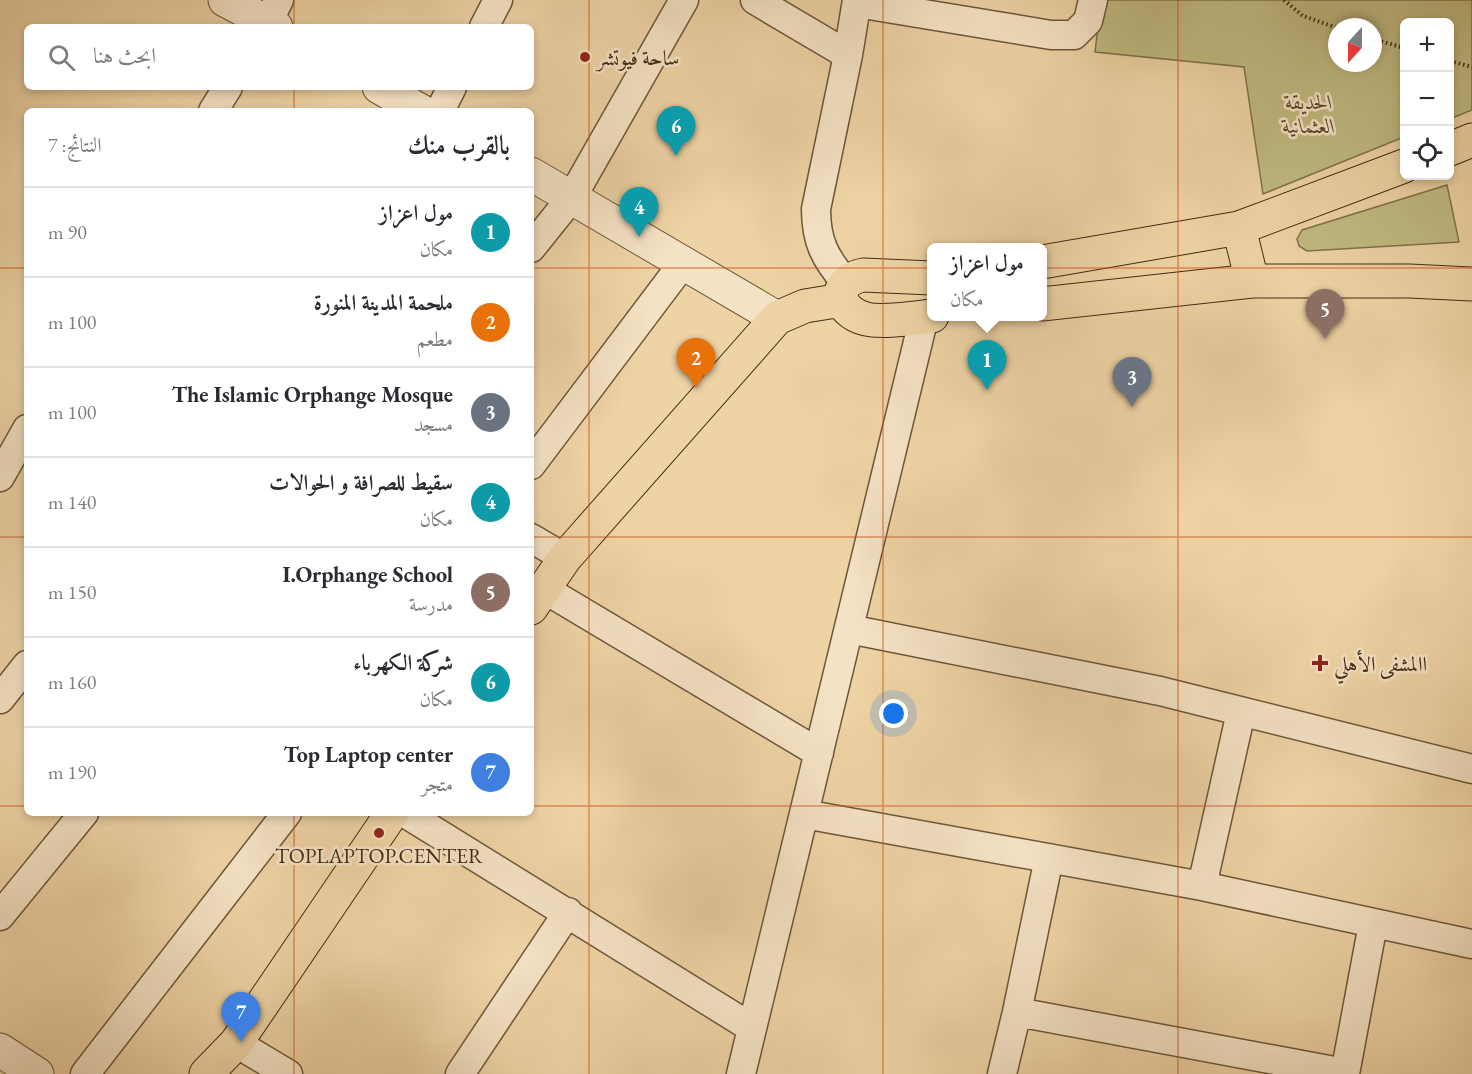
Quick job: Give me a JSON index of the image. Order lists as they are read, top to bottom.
{
  "parks": ["الحديقة العثمانية"],
  "places": {
    "other": ["ساحة فيوتشر", "TOPLAPTOP.CENTER"],
    "health": ["االمشفى الأهلي"]
  },
  "north": "bottom",
  "page": {
    "map_buttons": ["+", "−"],
    "search": "ابحث هنا",
    "pins": [
      "6",
      "4",
      "5",
      "2",
      "1",
      "3",
      "7"
    ],
    "heading": ["بالقرب منك", "النتائج: 7"],
    "list": [
      {
        "mark": "1",
        "name": "مول اعزاز",
        "note": "مكان",
        "value": "90 m"
      },
      {
        "mark": "2",
        "name": "ملحمة المدينة المنورة",
        "note": "مطعم",
        "value": "100 m"
      },
      {
        "mark": "3",
        "name": "The Islamic Orphange Mosque",
        "note": "مسجد",
        "value": "100 m"
      },
      {
        "mark": "4",
        "name": "سقيط للصرافة و الحوالات",
        "note": "مكان",
        "value": "140 m"
      },
      {
        "mark": "5",
        "name": "I.Orphange School",
        "note": "مدرسة",
        "value": "150 m"
      },
      {
        "mark": "6",
        "name": "شركة الكهرباء",
        "note": "مكان",
        "value": "160 m"
      },
      {
        "mark": "7",
        "name": "Top Laptop center",
        "note": "متجر",
        "value": "190 m"
      }
    ],
    "popup": ["مول اعزاز", "مكان"]
  }
}
